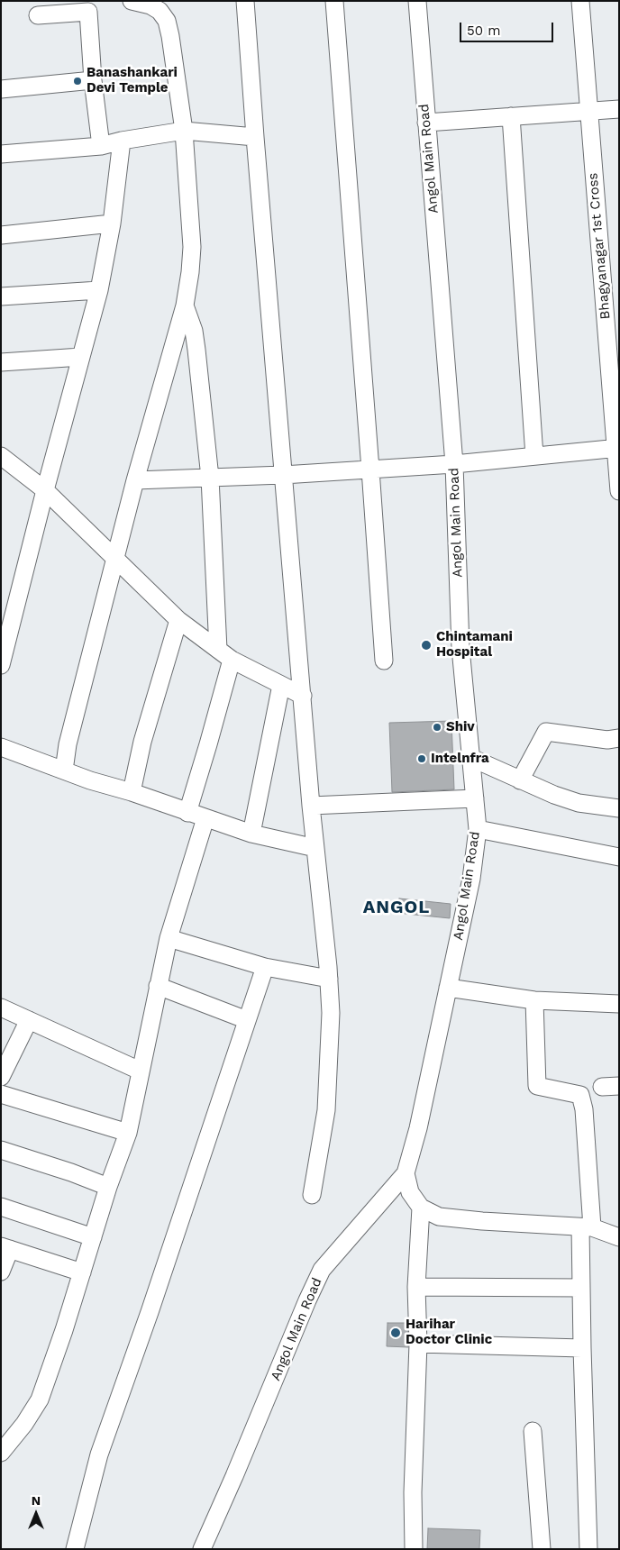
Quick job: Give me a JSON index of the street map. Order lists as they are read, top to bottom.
{
  "streets": {
    "street": ["Angol Main Road", "Bhagyanagar 1st Cross"]
  },
  "districts": ["ANGOL"],
  "places": [
    "Banashankari Devi Temple",
    "Chintamani Hospital",
    "Shiv",
    "Intelnfra",
    "Harihar Doctor Clinic"
  ],
  "scale_bar": "50 m",
  "north": "top"
}
